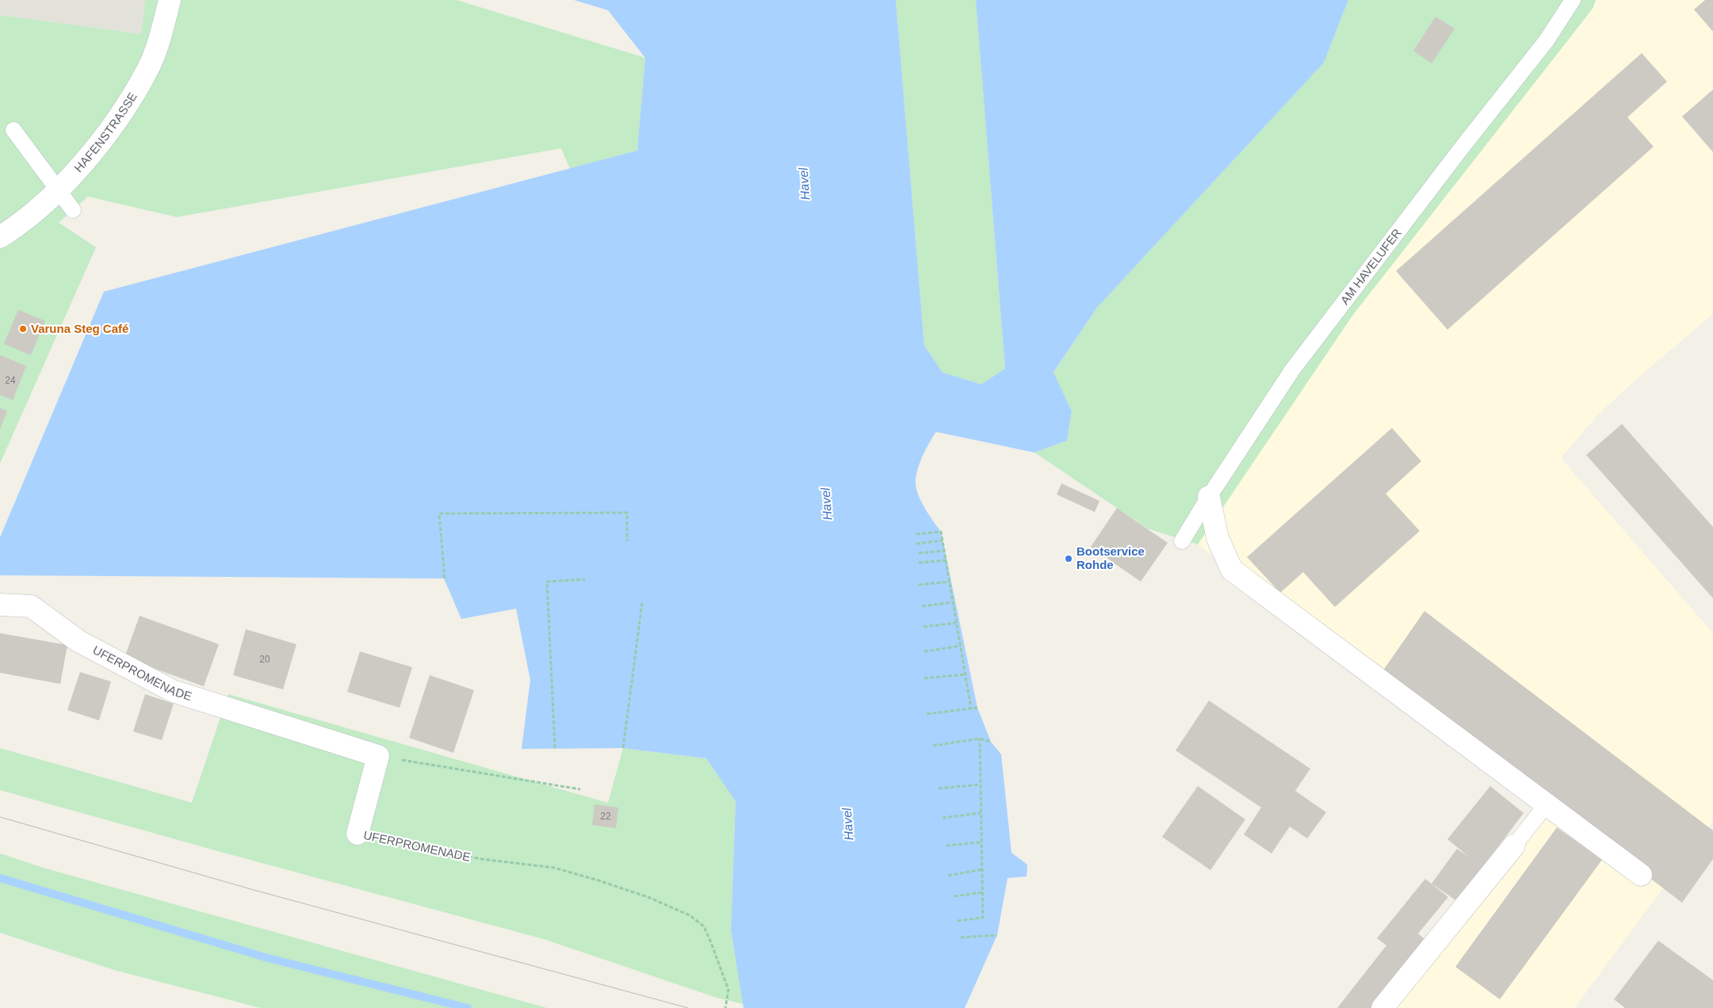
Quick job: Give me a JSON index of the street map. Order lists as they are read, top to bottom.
{
  "streets": {
    "street": ["HAFENSTRASSE", "UFERPROMENADE"],
    "lane": ["AM HAVELUFER"]
  },
  "water": ["Havel"],
  "places": ["Varuna Steg Café", "Bootservice Rohde"],
  "house_numbers": ["24", "20", "22"]
}
